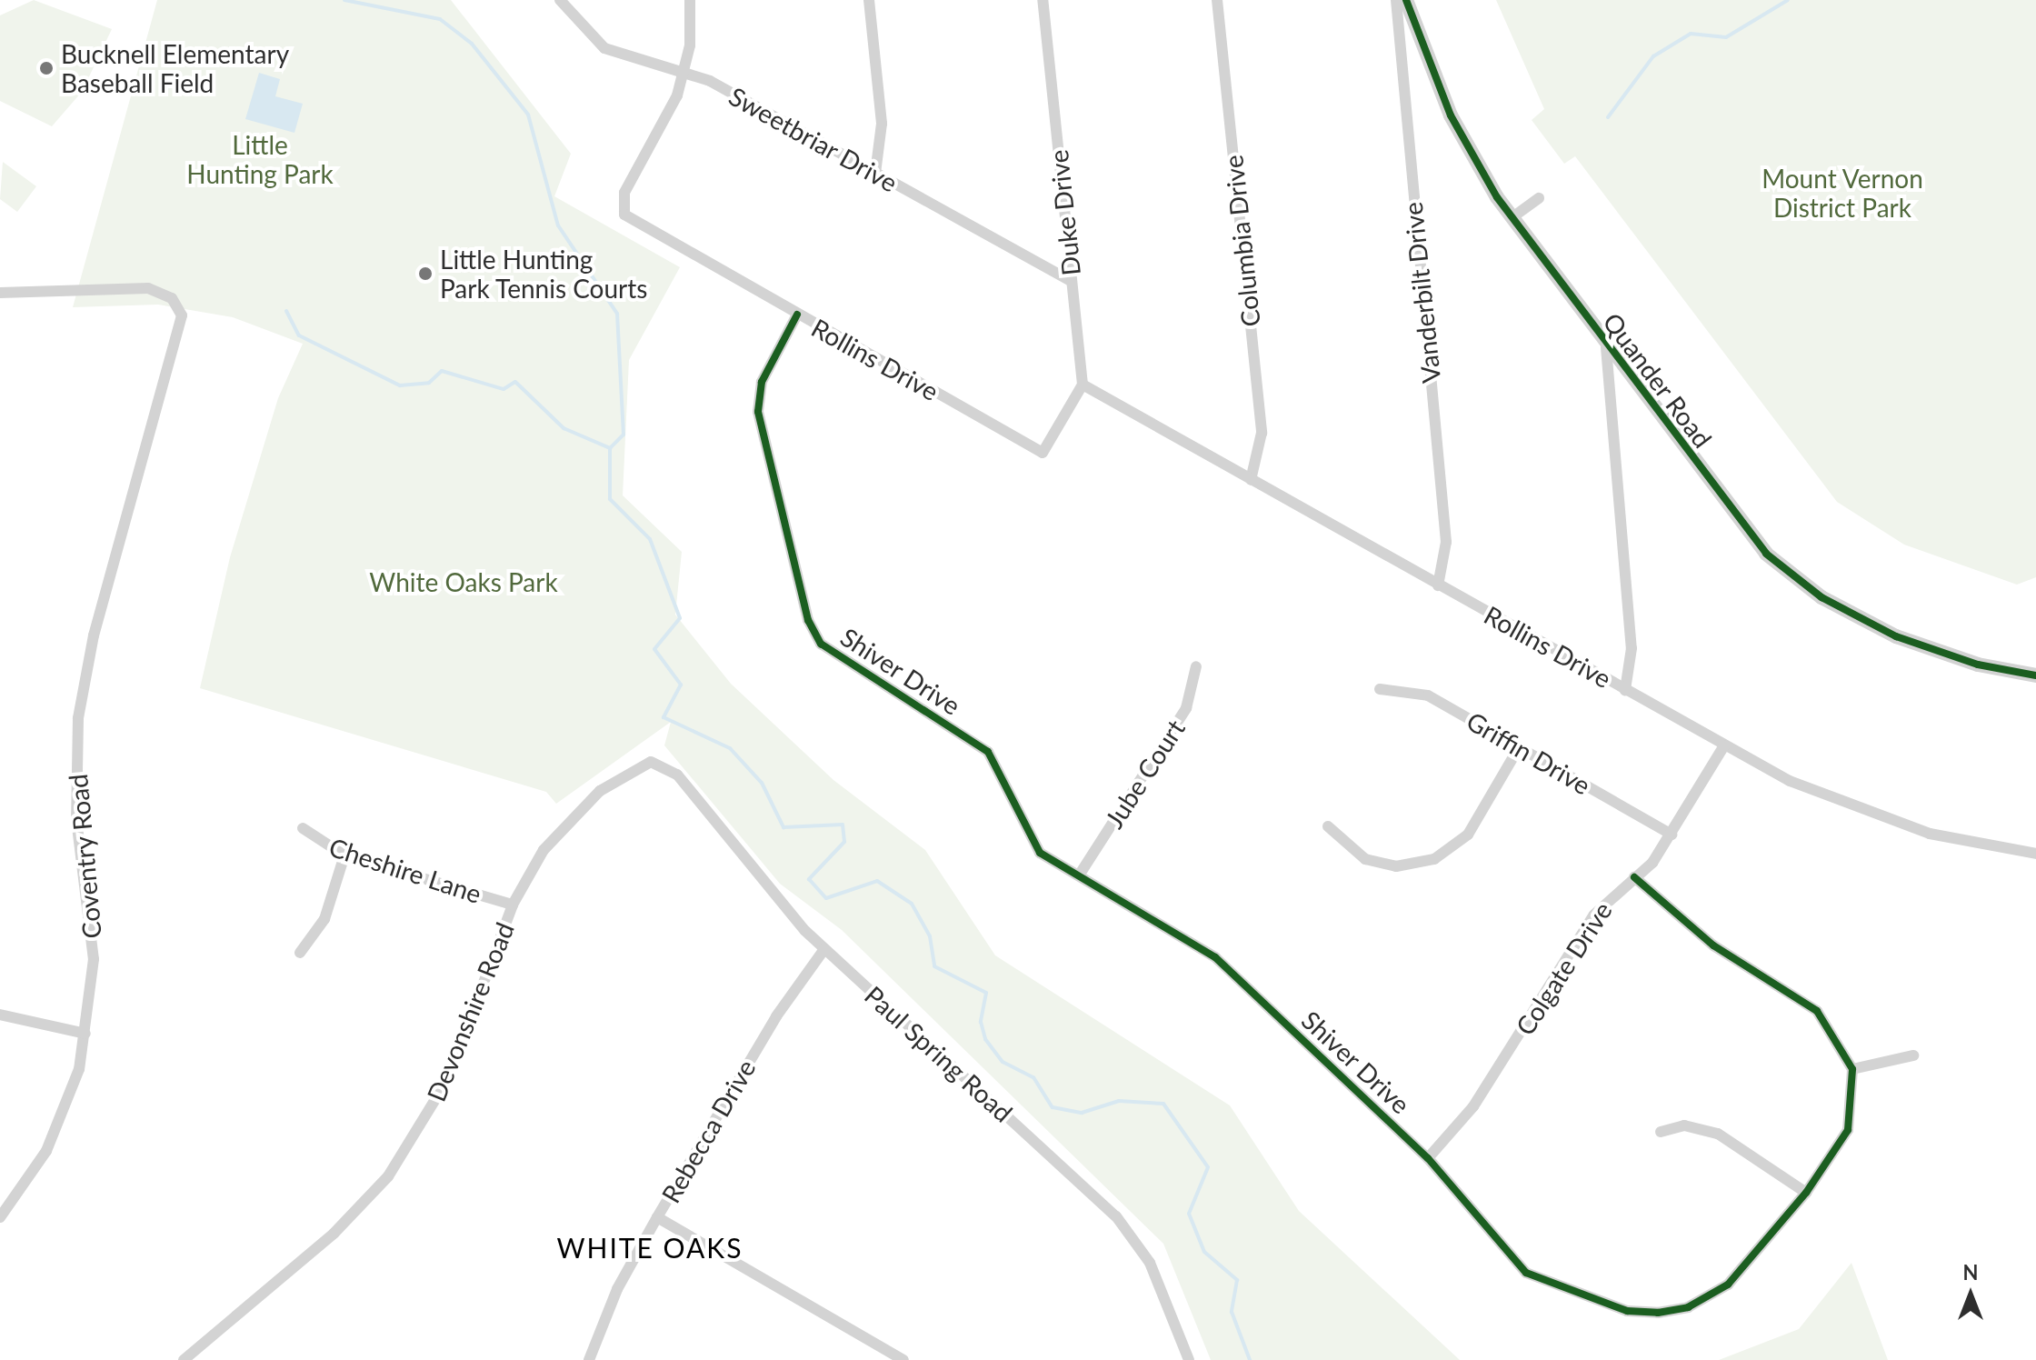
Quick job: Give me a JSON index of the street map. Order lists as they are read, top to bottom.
{
  "streets": {
    "street": [
      "Sweetbriar Drive",
      "Duke Drive",
      "Columbia Drive",
      "Vanderbilt Drive",
      "Rollins Drive",
      "Quander Road",
      "Shiver Drive",
      "Griffin Drive",
      "Jube Court",
      "Coventry Road",
      "Cheshire Lane",
      "Colgate Drive",
      "Devonshire Road",
      "Paul Spring Road",
      "Rebecca Drive"
    ]
  },
  "crossings": [
    ["Sweetbriar Drive", "Duke Drive"],
    ["Sweetbriar Drive", "Rollins Drive"],
    ["Duke Drive", "Rollins Drive"],
    ["Columbia Drive", "Rollins Drive"],
    ["Vanderbilt Drive", "Rollins Drive"],
    ["Rollins Drive", "Shiver Drive"],
    ["Rollins Drive", "Colgate Drive"],
    ["Shiver Drive", "Jube Court"],
    ["Shiver Drive", "Colgate Drive"],
    ["Griffin Drive", "Colgate Drive"],
    ["Cheshire Lane", "Devonshire Road"],
    ["Devonshire Road", "Paul Spring Road"],
    ["Paul Spring Road", "Rebecca Drive"]
  ],
  "districts": ["WHITE OAKS"],
  "parks": ["Little Hunting Park", "Mount Vernon District Park", "White Oaks Park"],
  "places": ["Bucknell Elementary Baseball Field", "Little Hunting Park Tennis Courts"],
  "north": "top"
}
